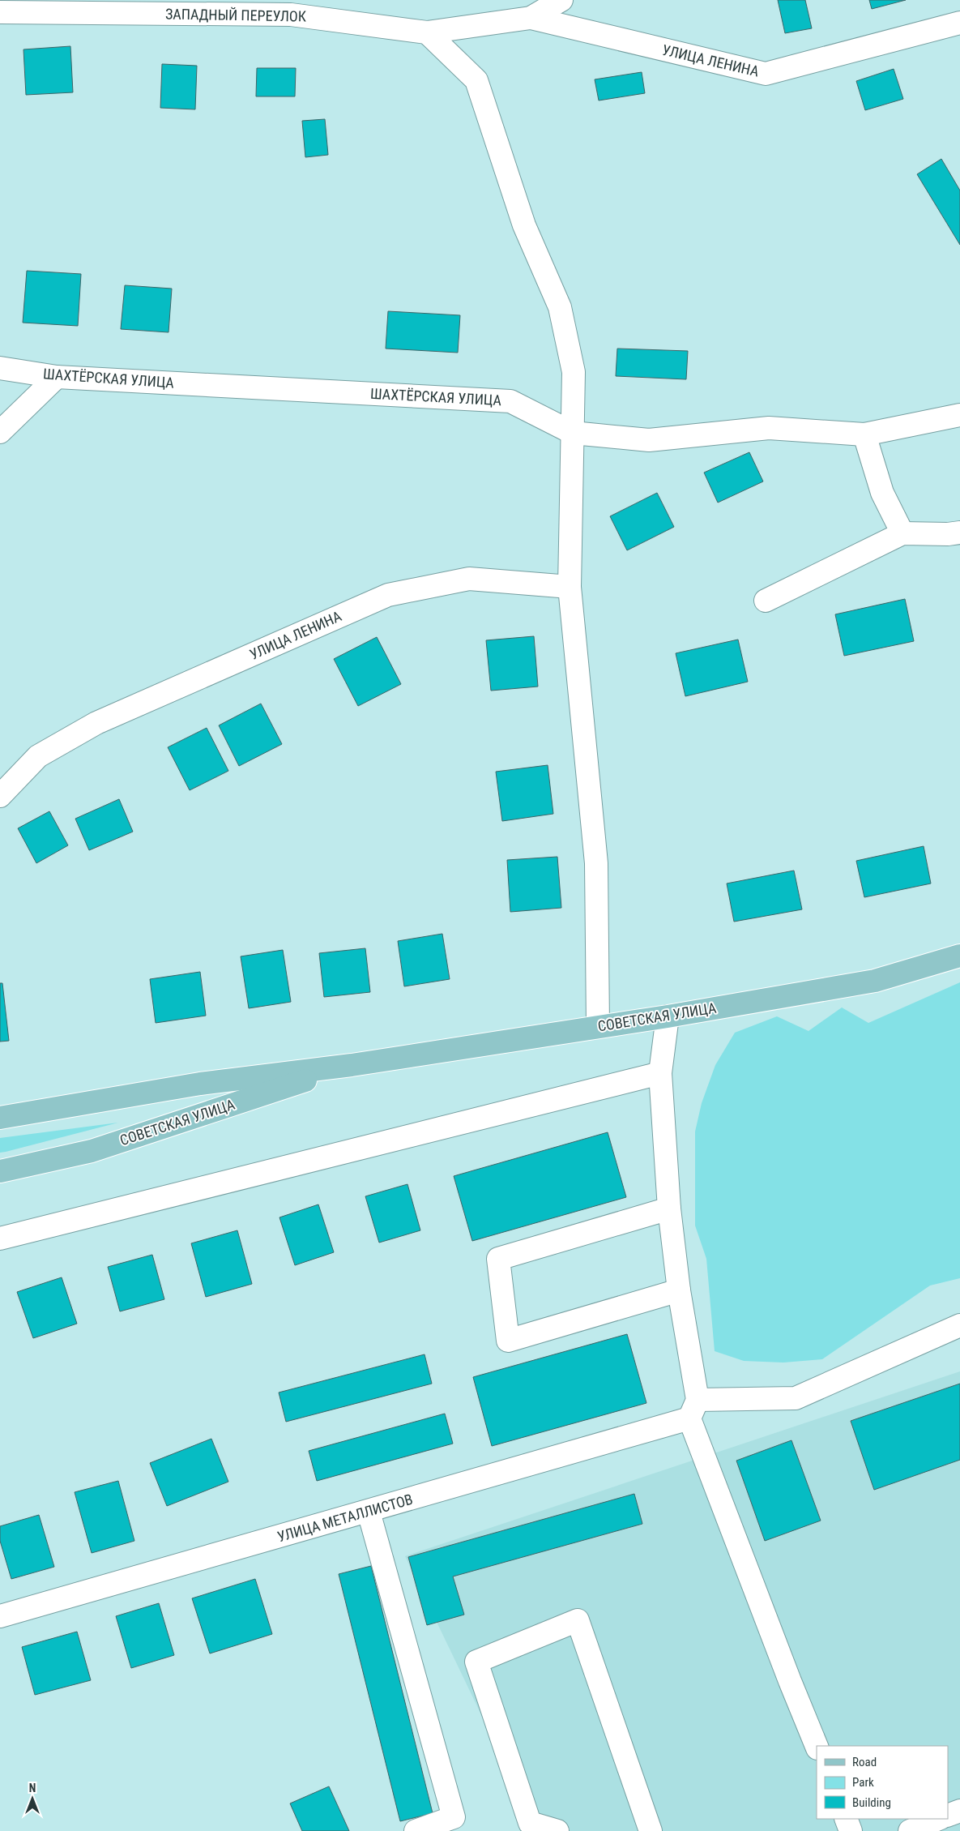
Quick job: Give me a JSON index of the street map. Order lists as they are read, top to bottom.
{
  "streets": {
    "main road": ["СОВЕТСКАЯ УЛИЦА"],
    "street": [
      "ЗАПАДНЫЙ ПЕРЕУЛОК",
      "УЛИЦА ЛЕНИНА",
      "ШАХТЁРСКАЯ УЛИЦА",
      "УЛИЦА МЕТАЛЛИСТОВ"
    ]
  },
  "crossings": [
    ["ЗАПАДНЫЙ ПЕРЕУЛОК", "УЛИЦА ЛЕНИНА"]
  ],
  "legend": ["Road", "Park", "Building"],
  "north": "top"
}
